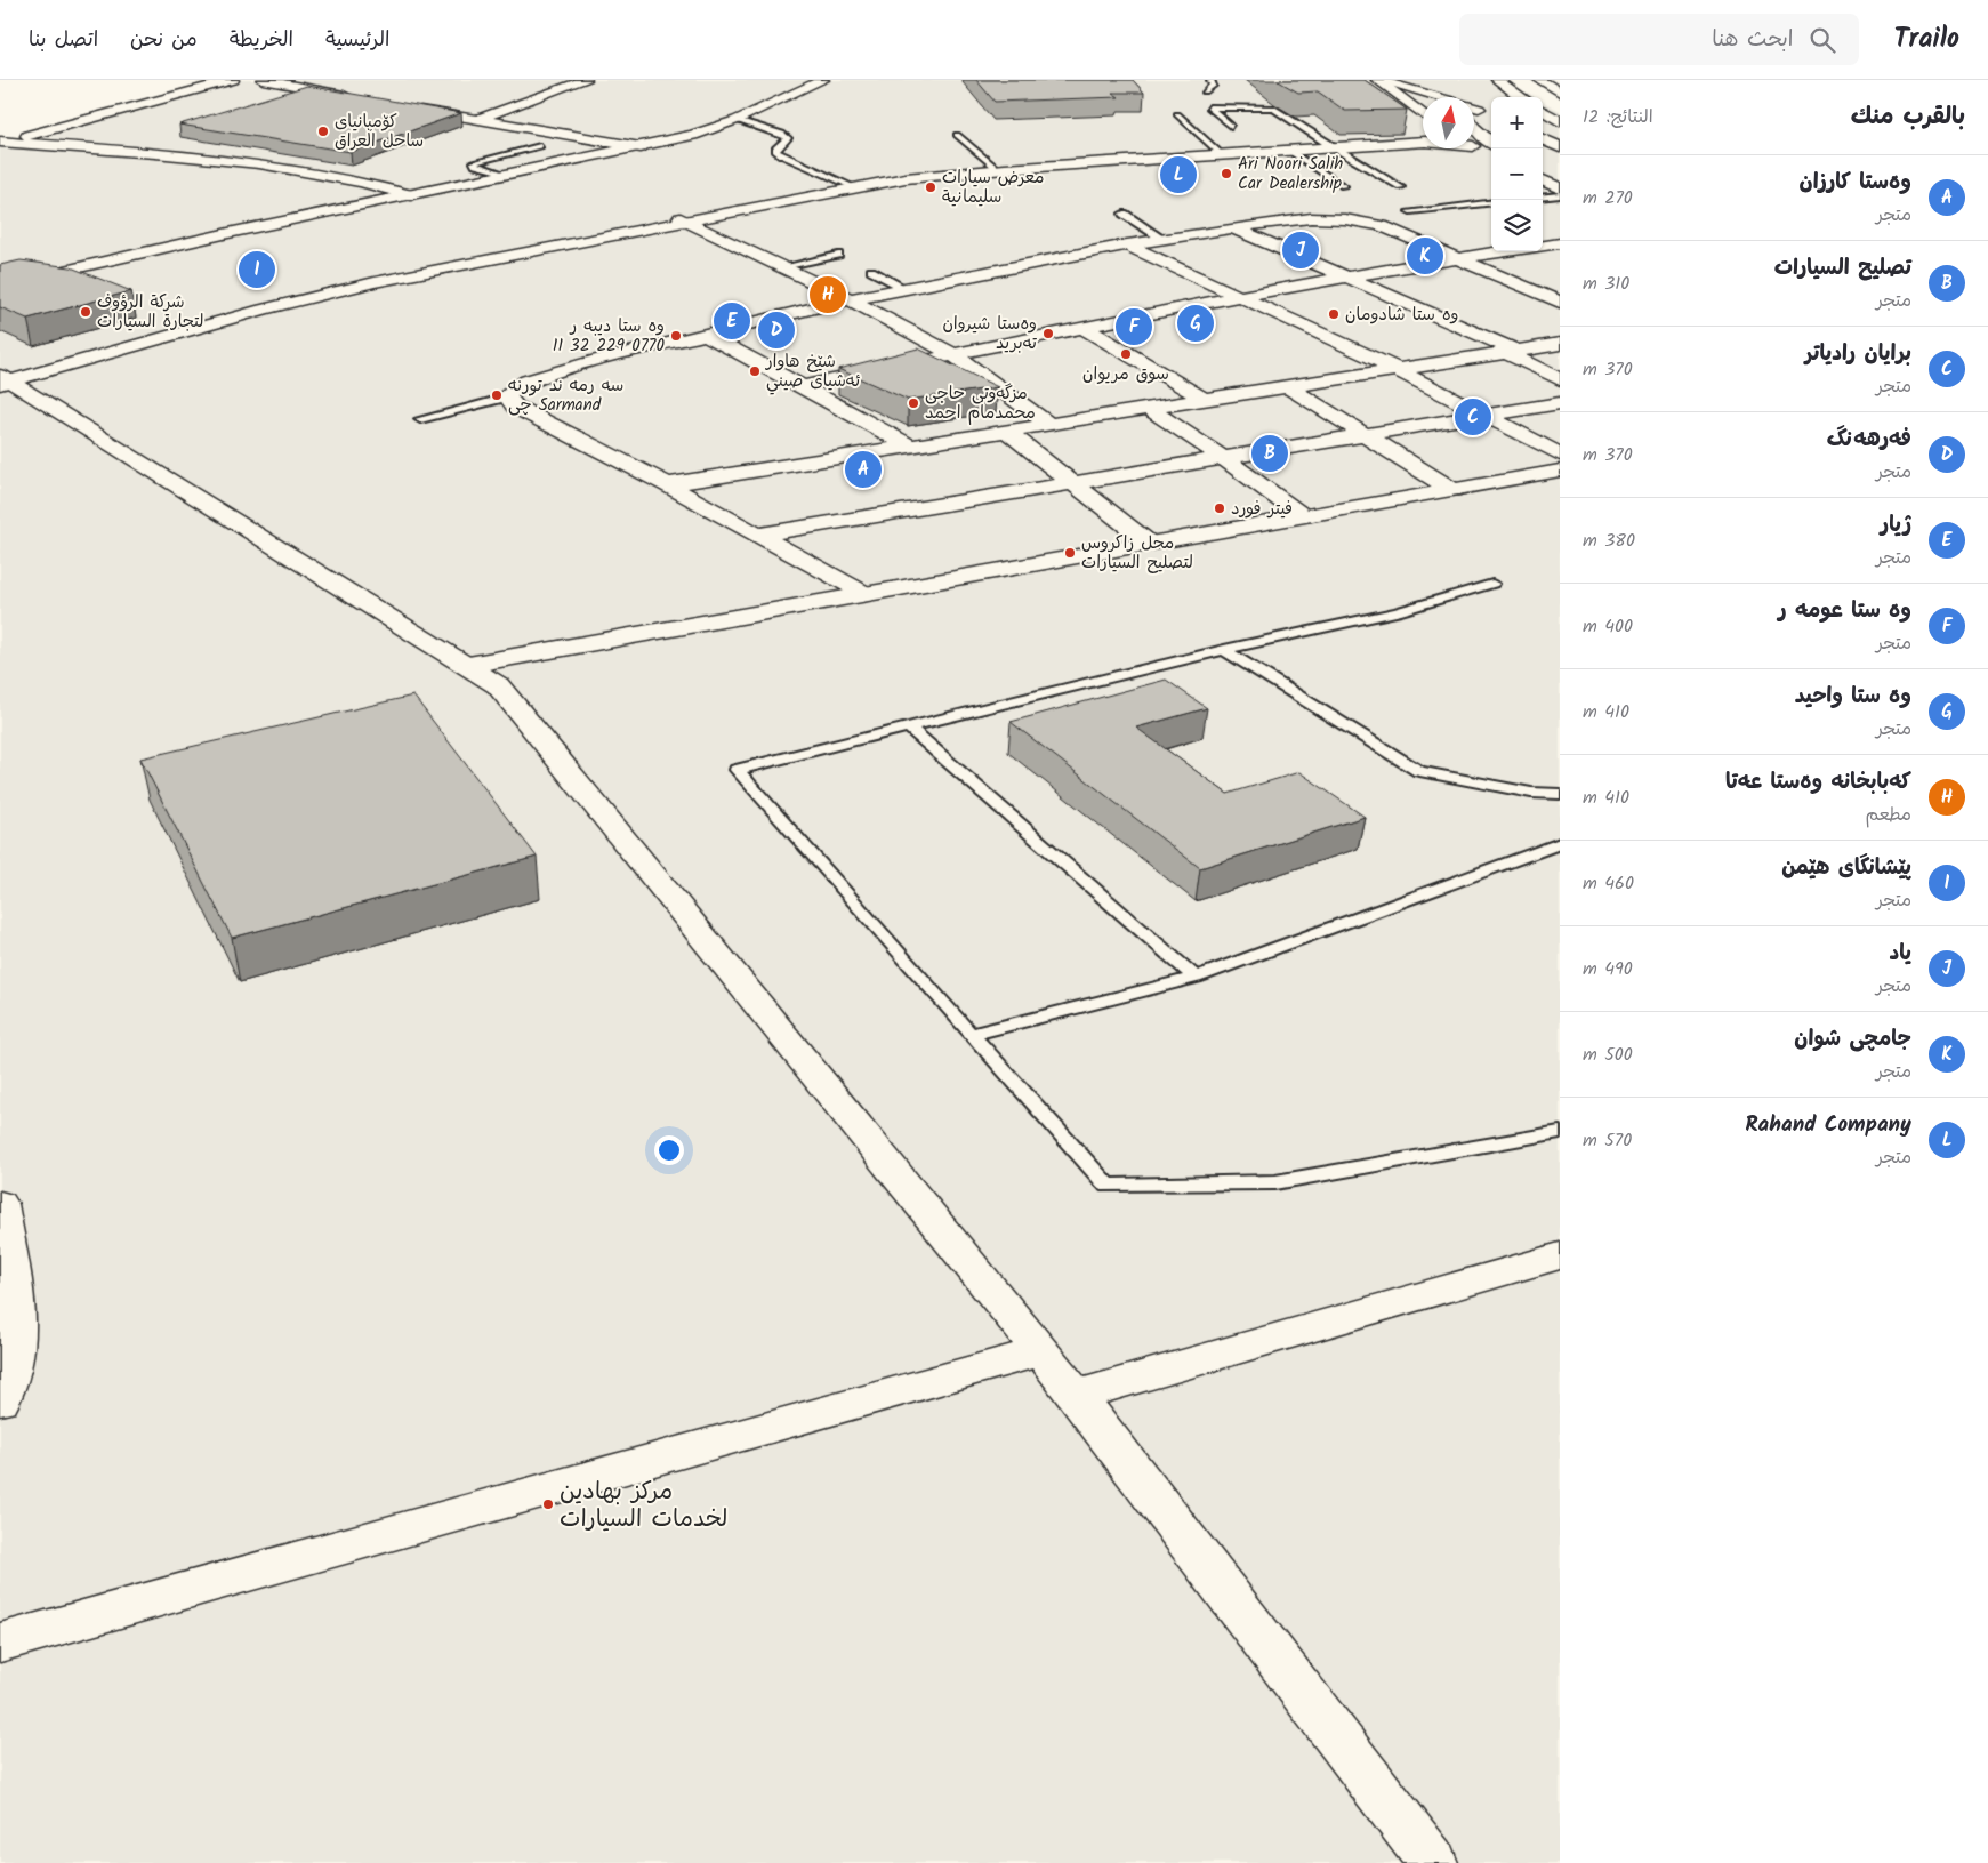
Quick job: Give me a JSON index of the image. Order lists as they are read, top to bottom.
{
  "places": [
    "کۆمپانیای ساحل العراق",
    "Ari Noori Salih Car Dealership",
    "معرض سيارات سليمانية",
    "شركة الرؤوف لتجارة السيارات",
    "وه ستا شادومان",
    "وەستا شیروان تەبرید",
    "وه ستا دیبه ر 11 32 229 0770",
    "سوق مریوان",
    "شێخ هاوار ئەشیای صيني",
    "سه رمه ند تورنه چی Sarmand",
    "مزگەوتی حاجی محمدمام احمد",
    "فيتر فورد",
    "محل زاكروس لتصليح السيارات",
    "مركز بهادين لخدمات السيارات"
  ],
  "north": "top",
  "page": {
    "header": "Trailo",
    "search": "ابحث هنا",
    "nav": [
      "الرئيسية",
      "الخريطة",
      "من نحن",
      "اتصل بنا"
    ],
    "heading": ["بالقرب منك", "النتائج: 12"],
    "map_buttons": ["+", "−"],
    "list": [
      {
        "mark": "A",
        "name": "وەستا کارزان",
        "note": "متجر",
        "value": "270 m"
      },
      {
        "mark": "B",
        "name": "تصليح السيارات",
        "note": "متجر",
        "value": "310 m"
      },
      {
        "mark": "C",
        "name": "برایان رادیاتر",
        "note": "متجر",
        "value": "370 m"
      },
      {
        "mark": "D",
        "name": "فەرهەنگ",
        "note": "متجر",
        "value": "370 m"
      },
      {
        "mark": "E",
        "name": "ژیار",
        "note": "متجر",
        "value": "380 m"
      },
      {
        "mark": "F",
        "name": "وه ستا عومه ر",
        "note": "متجر",
        "value": "400 m"
      },
      {
        "mark": "G",
        "name": "وه ستا واحید",
        "note": "متجر",
        "value": "410 m"
      },
      {
        "mark": "H",
        "name": "کەبابخانە وەستا عەتا",
        "note": "مطعم",
        "value": "410 m"
      },
      {
        "mark": "I",
        "name": "پێشانگای هێمن",
        "note": "متجر",
        "value": "460 m"
      },
      {
        "mark": "J",
        "name": "ياد",
        "note": "متجر",
        "value": "490 m"
      },
      {
        "mark": "K",
        "name": "جامچی شوان",
        "note": "متجر",
        "value": "500 m"
      },
      {
        "mark": "L",
        "name": "Rahand Company",
        "note": "متجر",
        "value": "570 m"
      }
    ],
    "pins": [
      "L",
      "J",
      "K",
      "I",
      "H",
      "E",
      "G",
      "F",
      "D",
      "C",
      "B",
      "A"
    ]
  }
}
